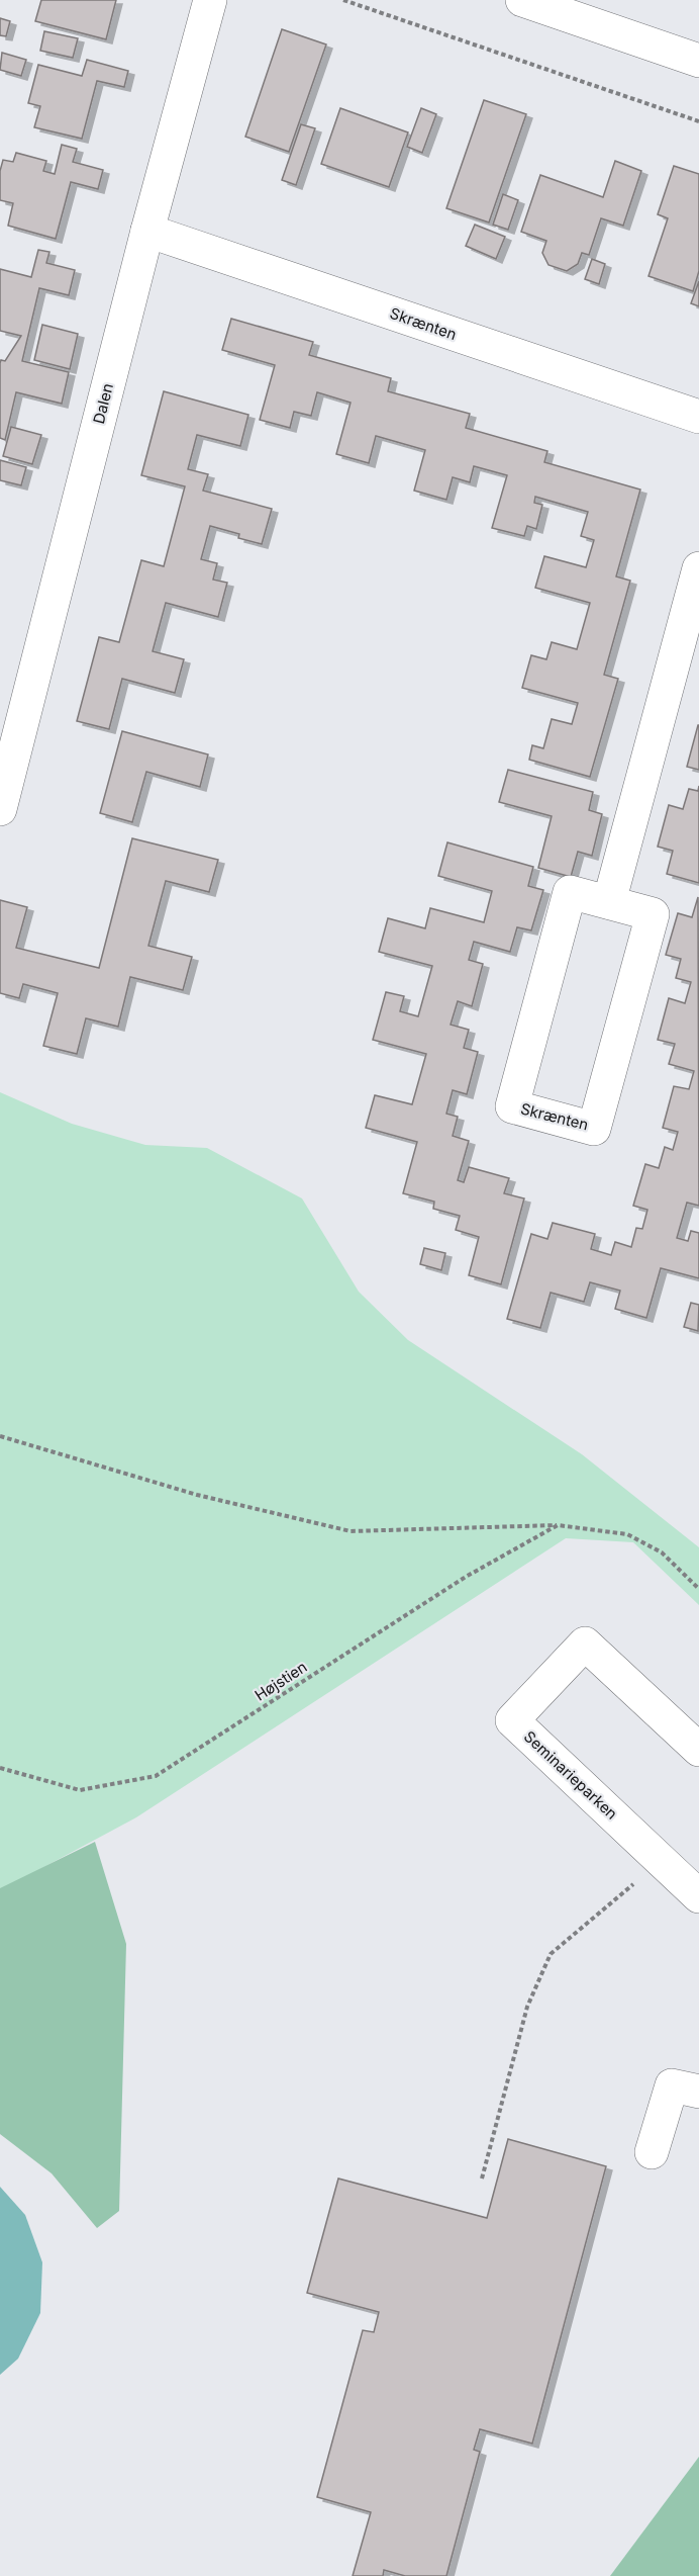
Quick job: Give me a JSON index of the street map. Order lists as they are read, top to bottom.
{
  "streets": {
    "street": ["Skrænten", "Dalen", "Seminarieparken"],
    "path": ["Højstien"]
  },
  "crossings": [
    ["Skrænten", "Dalen"]
  ]
}
